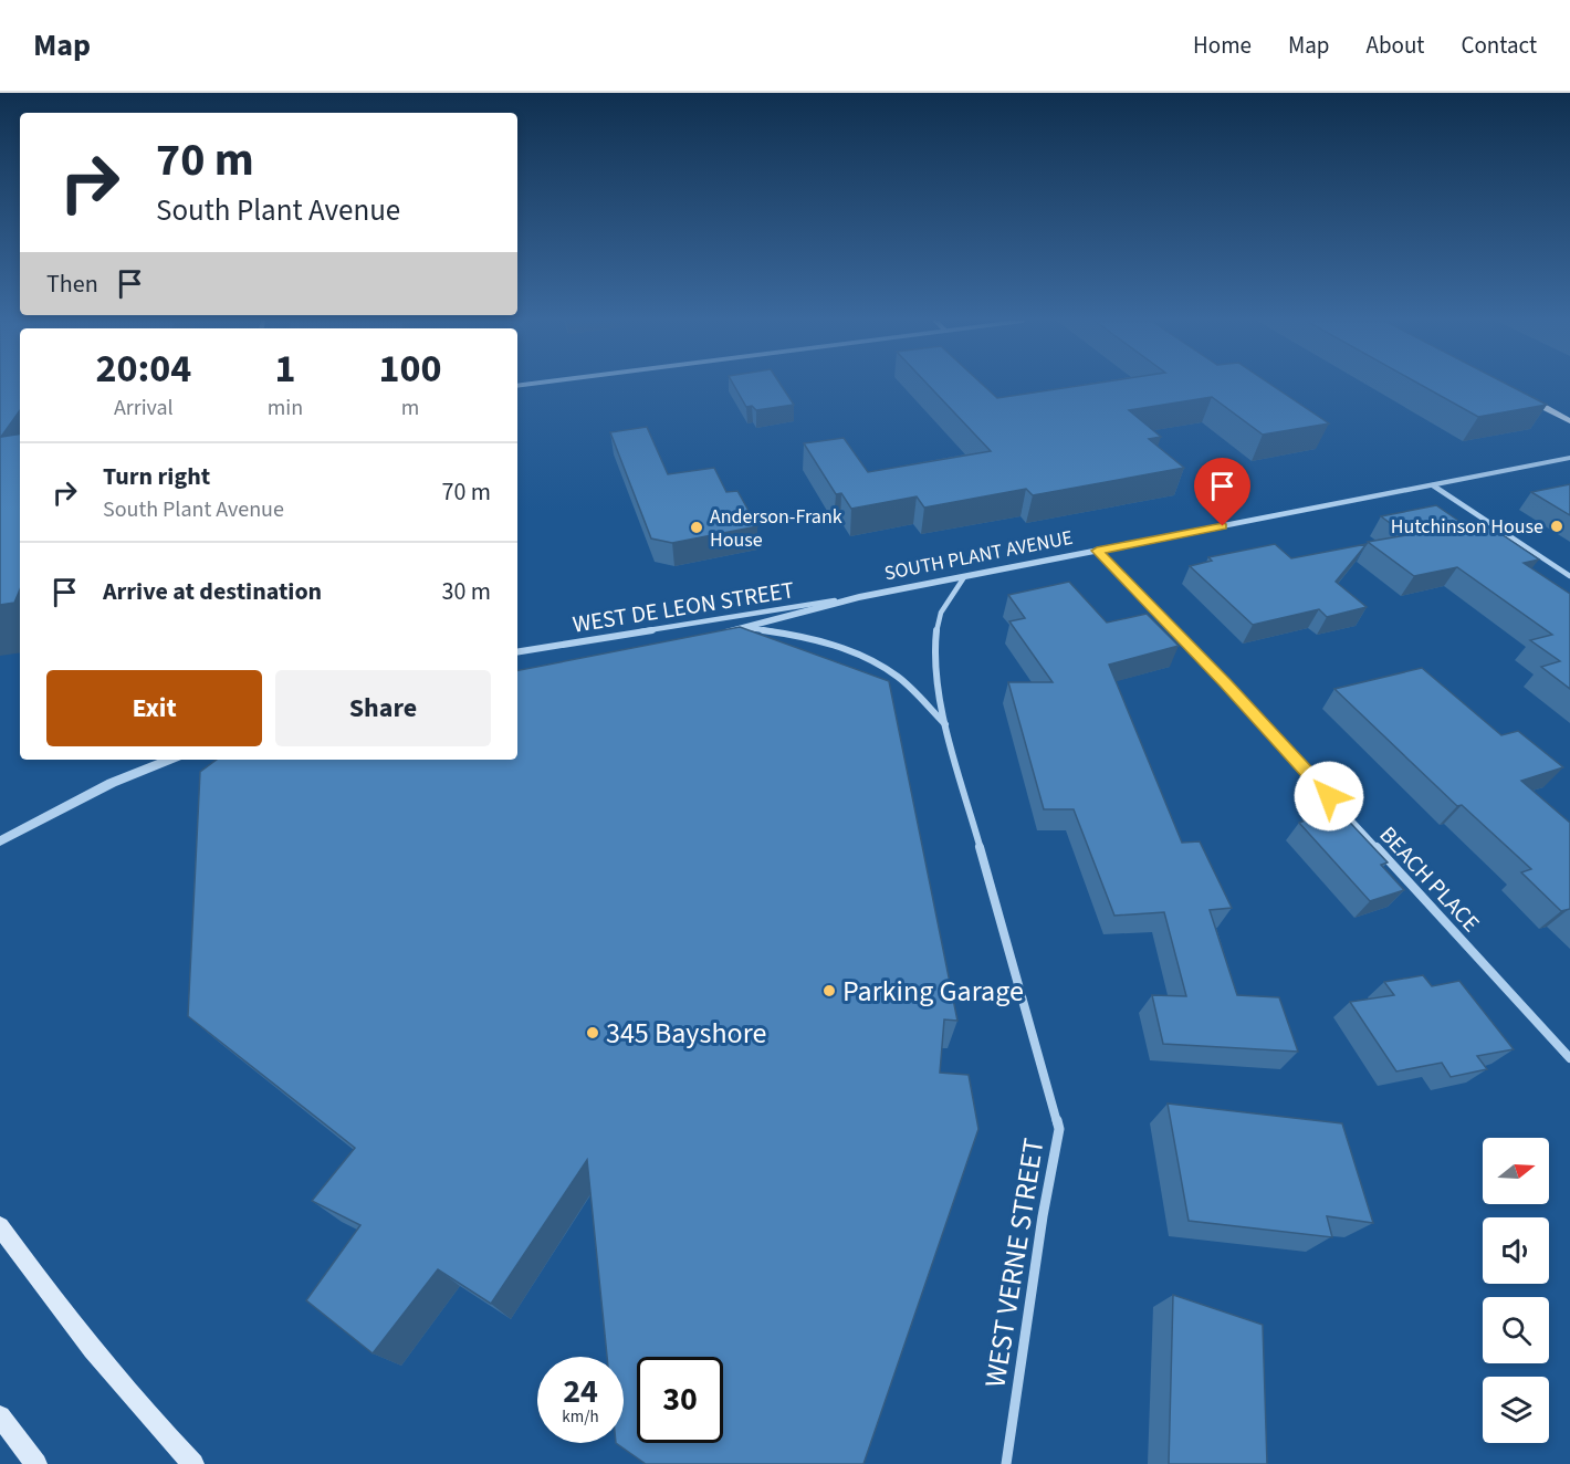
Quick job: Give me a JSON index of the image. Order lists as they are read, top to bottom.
{
  "streets": {
    "street": [
      "SOUTH PLANT AVENUE",
      "WEST DE LEON STREET",
      "BEACH PLACE",
      "WEST VERNE STREET"
    ]
  },
  "crossings": [
    ["SOUTH PLANT AVENUE", "WEST DE LEON STREET"],
    ["SOUTH PLANT AVENUE", "BEACH PLACE"],
    ["SOUTH PLANT AVENUE", "WEST VERNE STREET"]
  ],
  "places": [
    "Hutchinson House",
    "Anderson-Frank House",
    "Parking Garage",
    "345 Bayshore"
  ],
  "north": "right",
  "page": {
    "header": "Map",
    "nav": [
      "Home",
      "Map",
      "About",
      "Contact"
    ],
    "turn": ["70 m", "South Plant Avenue"],
    "then": "Then",
    "eta": [
      "20:04",
      "Arrival",
      "1",
      "min",
      "100",
      "m"
    ],
    "list": [
      {
        "name": "Turn right",
        "note": "South Plant Avenue",
        "value": "70 m"
      },
      {
        "name": "Arrive at destination",
        "value": "30 m"
      }
    ],
    "buttons": ["Exit", "Share"],
    "speed": "24 km/h",
    "limit": "30"
  }
}
